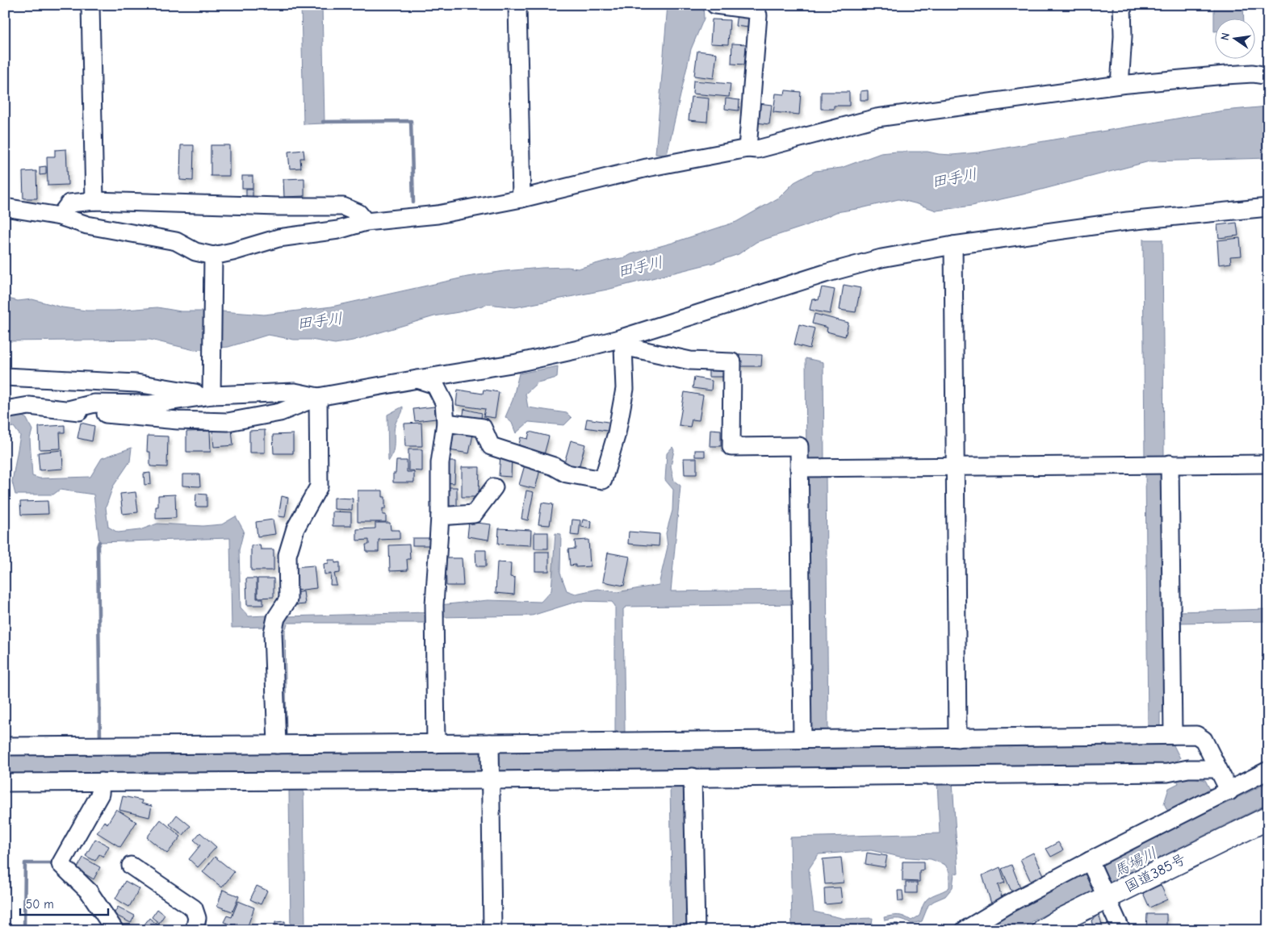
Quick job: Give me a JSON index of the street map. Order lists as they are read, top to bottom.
{
  "streets": {
    "highway": ["国道385号"]
  },
  "water": ["田手川", "馬場川"],
  "scale_bar": "50 m",
  "north": "left"
}
